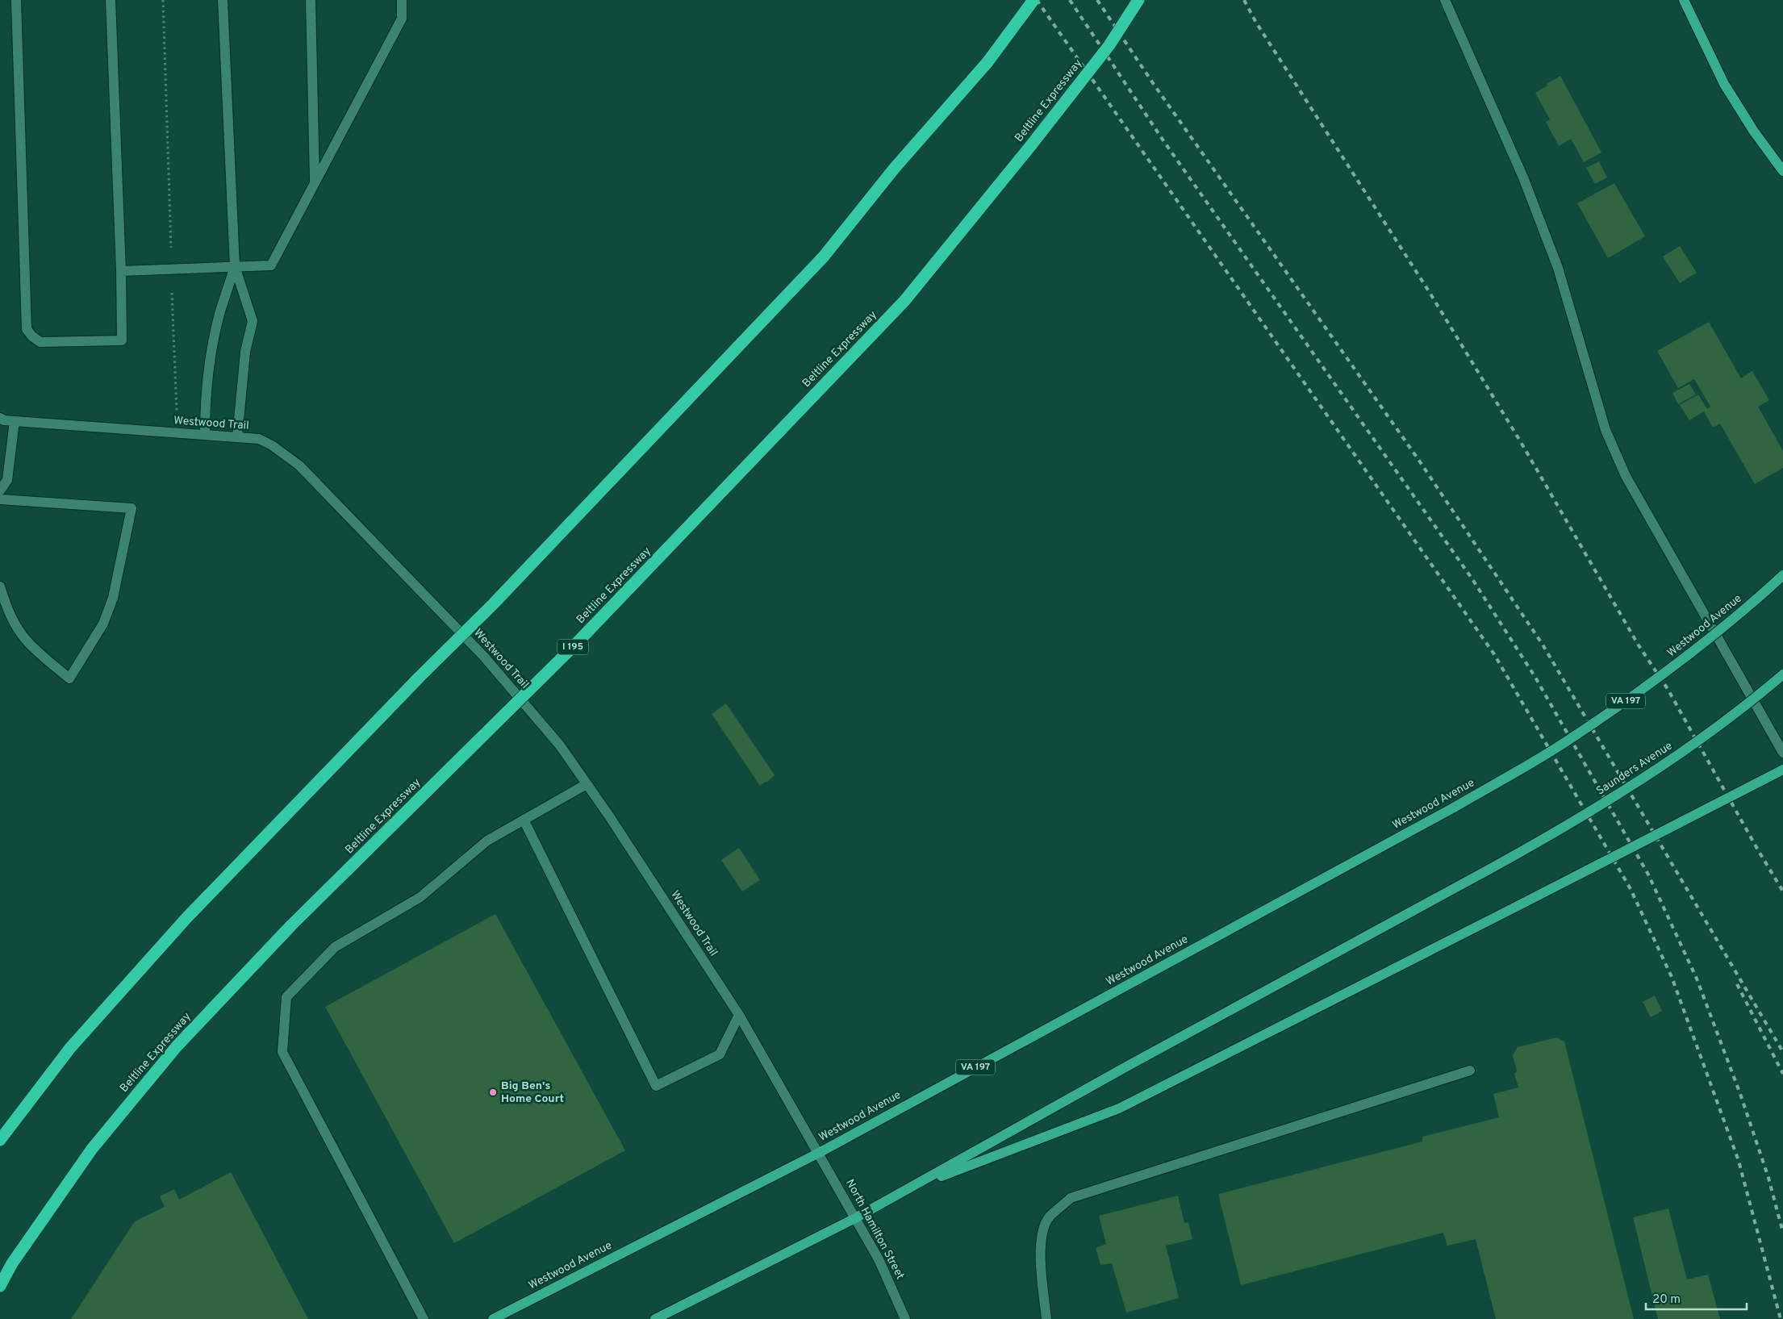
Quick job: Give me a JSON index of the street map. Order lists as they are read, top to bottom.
{
  "streets": {
    "highway": ["Beltline Expressway", "I 195"],
    "main road": ["Westwood Avenue", "VA 197", "Saunders Avenue"],
    "street": ["Westwood Trail", "North Hamilton Street"]
  },
  "crossings": [
    ["Westwood Trail", "Westwood Avenue"],
    ["Westwood Trail", "North Hamilton Street"],
    ["Westwood Avenue", "North Hamilton Street"]
  ],
  "places": ["Big Ben's Home Court"],
  "scale_bar": "20 m"
}
